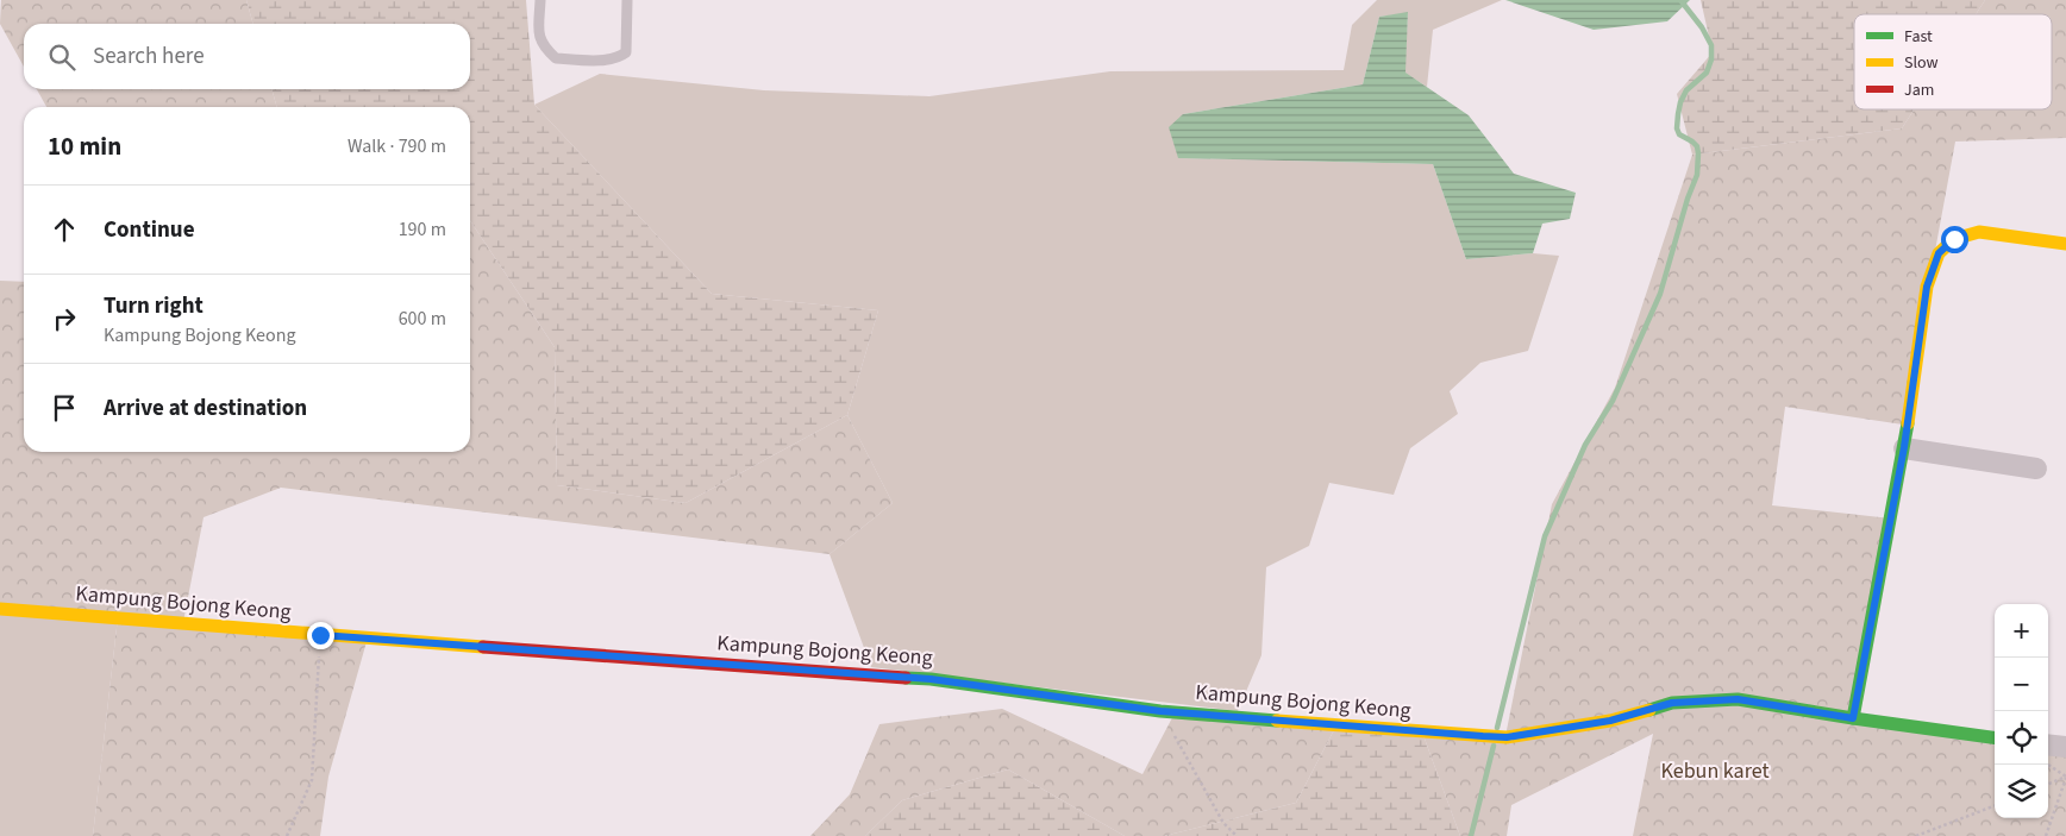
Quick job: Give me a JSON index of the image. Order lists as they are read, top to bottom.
{
  "streets": {
    "street": ["Kampung Bojong Keong"]
  },
  "parks": ["Kebun karet"],
  "legend": ["Fast", "Slow", "Jam"],
  "page": {
    "search": "Search here",
    "heading": ["10 min", "Walk · 790 m"],
    "list": [
      ["Continue", "190 m"],
      ["Turn right", "Kampung Bojong Keong", "600 m"],
      "Arrive at destination"
    ],
    "map_buttons": ["+", "−"]
  }
}
